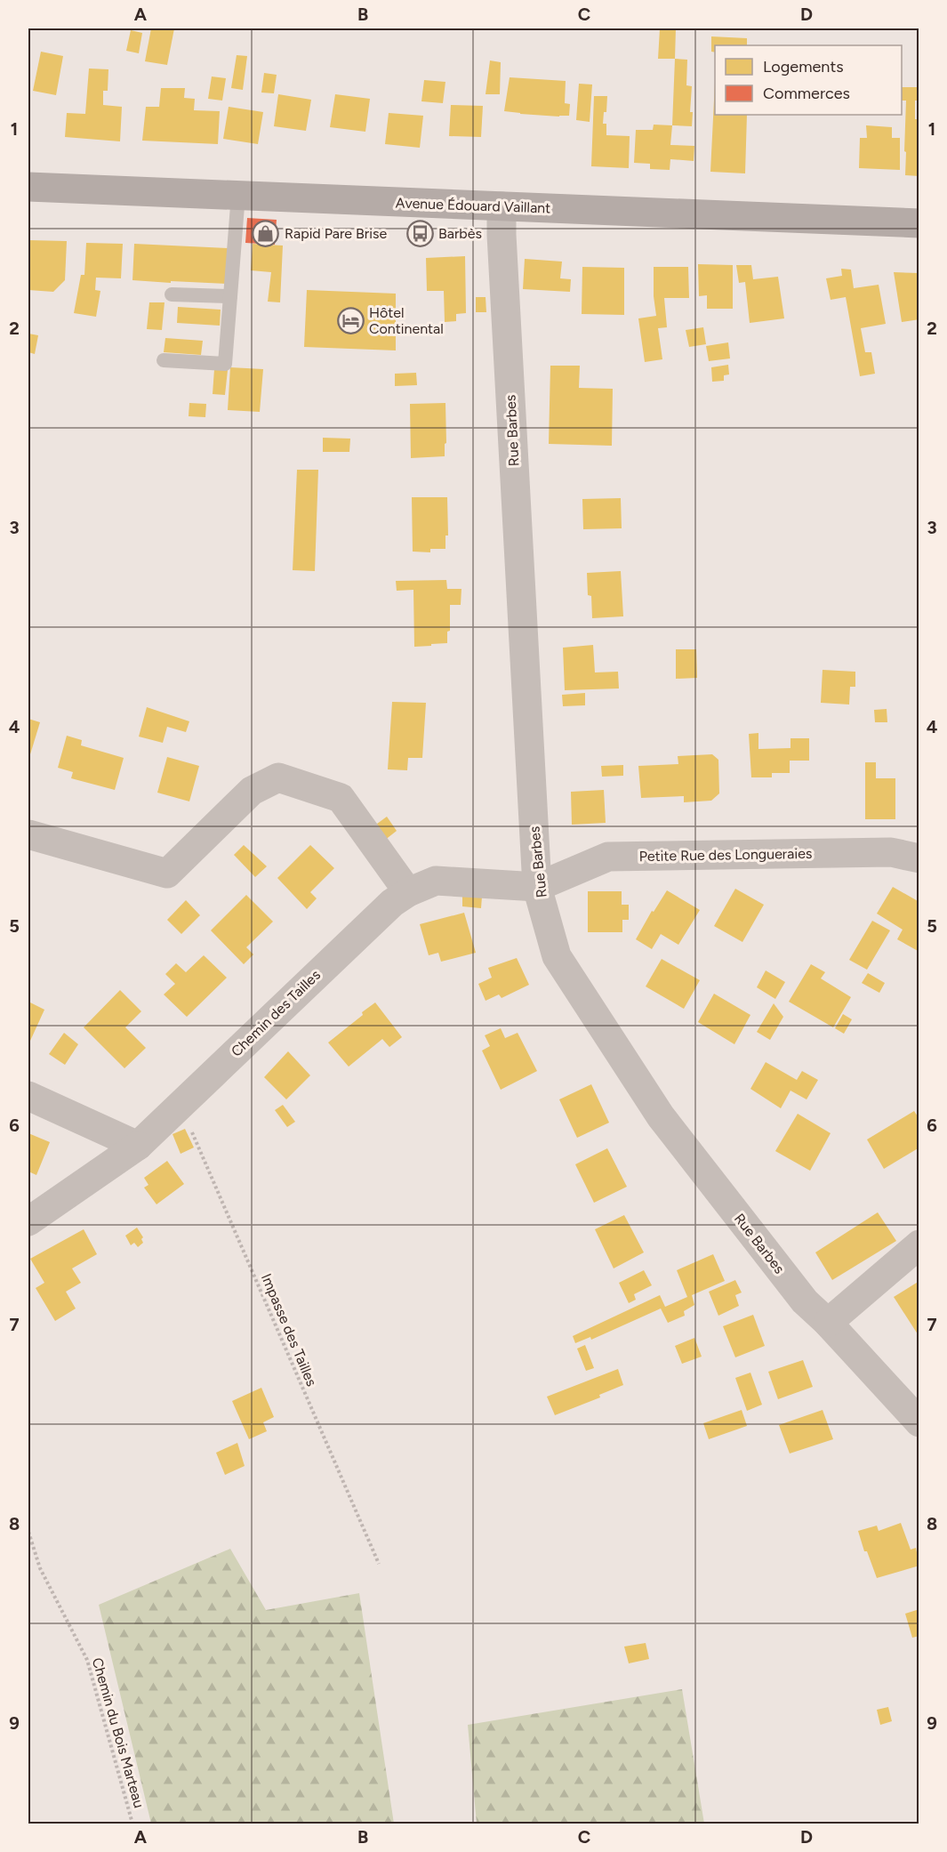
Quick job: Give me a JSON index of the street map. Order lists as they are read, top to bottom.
{
  "streets": {
    "main road": ["Avenue Édouard Vaillant"],
    "street": ["Rue Barbes", "Petite Rue des Longueraies", "Chemin des Tailles"],
    "path": ["Impasse des Tailles", "Chemin du Bois Marteau"]
  },
  "crossings": [
    ["Avenue Édouard Vaillant", "Rue Barbes"],
    ["Rue Barbes", "Petite Rue des Longueraies"],
    ["Rue Barbes", "Chemin des Tailles"],
    ["Petite Rue des Longueraies", "Chemin des Tailles"],
    ["Chemin des Tailles", "Impasse des Tailles"]
  ],
  "places": {
    "shop": ["Rapid Pare Brise"],
    "bus stop": ["Barbès"],
    "hotel": ["Hôtel Continental"]
  },
  "legend": ["Logements", "Commerces"],
  "grid": {
    "columns": [
      "A",
      "B",
      "C",
      "D"
    ],
    "rows": [
      "1",
      "2",
      "3",
      "4",
      "5",
      "6",
      "7",
      "8",
      "9"
    ]
  }
}
